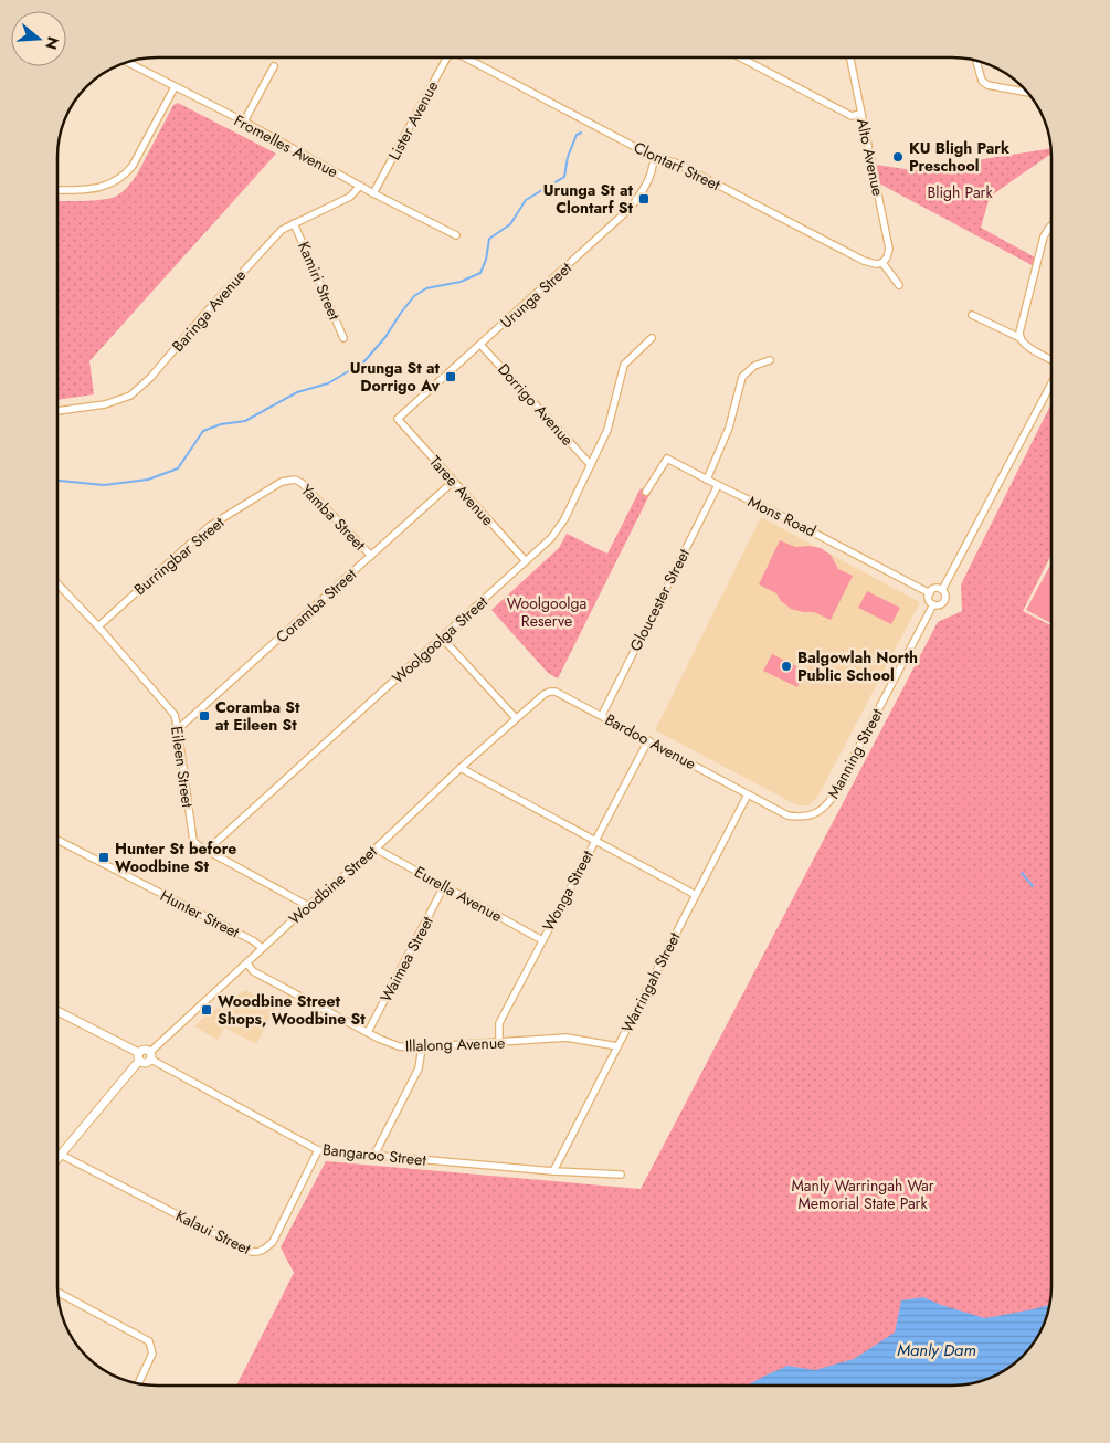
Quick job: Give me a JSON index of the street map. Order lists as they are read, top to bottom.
{
  "streets": {
    "street": [
      "Lister Avenue",
      "Fromelles Avenue",
      "Alto Avenue",
      "Clontarf Street",
      "Kamiri Street",
      "Urunga Street",
      "Baringa Avenue",
      "Dorrigo Avenue",
      "Taree Avenue",
      "Mons Road",
      "Yamba Street",
      "Burringbar Street",
      "Gloucester Street",
      "Coramba Street",
      "Woolgoolga Street",
      "Bardoo Avenue",
      "Manning Street",
      "Eileen Street",
      "Woodbine Street",
      "Wonga Street",
      "Eurella Avenue",
      "Hunter Street",
      "Waimea Street",
      "Warringah Street",
      "Illalong Avenue",
      "Bangaroo Street",
      "Kalaui Street"
    ]
  },
  "crossings": [
    ["Lister Avenue", "Fromelles Avenue"],
    ["Fromelles Avenue", "Baringa Avenue"],
    ["Alto Avenue", "Clontarf Street"],
    ["Clontarf Street", "Urunga Street"],
    ["Kamiri Street", "Baringa Avenue"],
    ["Urunga Street", "Dorrigo Avenue"],
    ["Urunga Street", "Taree Avenue"],
    ["Dorrigo Avenue", "Woolgoolga Street"],
    ["Taree Avenue", "Coramba Street"],
    ["Taree Avenue", "Woolgoolga Street"],
    ["Mons Road", "Gloucester Street"],
    ["Mons Road", "Manning Street"],
    ["Yamba Street", "Burringbar Street"],
    ["Yamba Street", "Coramba Street"],
    ["Burringbar Street", "Eileen Street"],
    ["Gloucester Street", "Bardoo Avenue"],
    ["Coramba Street", "Eileen Street"],
    ["Woolgoolga Street", "Eileen Street"],
    ["Bardoo Avenue", "Manning Street"],
    ["Bardoo Avenue", "Woodbine Street"],
    ["Bardoo Avenue", "Wonga Street"],
    ["Bardoo Avenue", "Warringah Street"],
    ["Eileen Street", "Woodbine Street"],
    ["Woodbine Street", "Eurella Avenue"],
    ["Woodbine Street", "Hunter Street"],
    ["Woodbine Street", "Illalong Avenue"],
    ["Woodbine Street", "Bangaroo Street"],
    ["Wonga Street", "Eurella Avenue"],
    ["Wonga Street", "Illalong Avenue"],
    ["Eurella Avenue", "Waimea Street"],
    ["Waimea Street", "Illalong Avenue"],
    ["Warringah Street", "Illalong Avenue"],
    ["Warringah Street", "Bangaroo Street"],
    ["Bangaroo Street", "Kalaui Street"]
  ],
  "water": ["Manly Dam"],
  "parks": ["Bligh Park", "Woolgoolga Reserve", "Manly Warringah War Memorial State Park"],
  "places": {
    "other": ["KU Bligh Park Preschool", "Balgowlah North Public School"],
    "transit": [
      "Urunga St at Clontarf St",
      "Urunga St at Dorrigo Av",
      "Coramba St at Eileen St",
      "Hunter St before Woodbine St",
      "Woodbine Street Shops, Woodbine St"
    ]
  },
  "north": "right"
}
